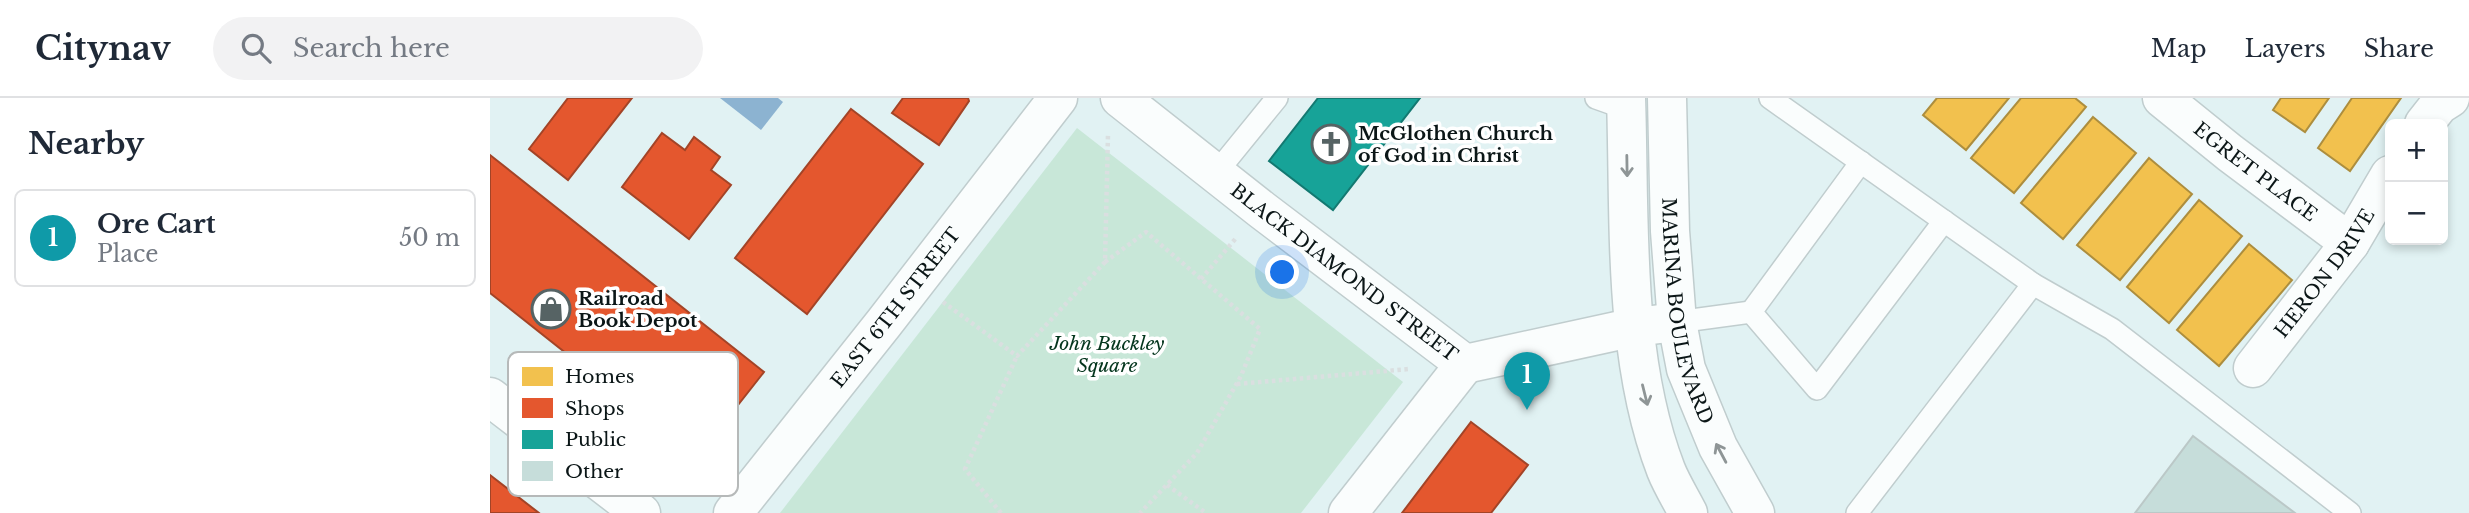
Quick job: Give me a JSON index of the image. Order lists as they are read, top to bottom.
{
  "streets": {
    "street": [
      "EGRET PLACE",
      "BLACK DIAMOND STREET",
      "HERON DRIVE",
      "EAST 6TH STREET",
      "MARINA BOULEVARD"
    ]
  },
  "crossings": [
    ["EGRET PLACE", "HERON DRIVE"],
    ["BLACK DIAMOND STREET", "MARINA BOULEVARD"]
  ],
  "parks": ["John Buckley Square"],
  "places": {
    "church": ["McGlothen Church of God in Christ"],
    "shop": ["Railroad Book Depot"]
  },
  "legend": [
    "Homes",
    "Shops",
    "Public",
    "Other"
  ],
  "page": {
    "header": "Citynav",
    "search": "Search here",
    "nav": ["Map", "Layers", "Share"],
    "heading": "Nearby",
    "map_buttons": ["+", "−"],
    "list": [
      {
        "mark": "1",
        "name": "Ore Cart",
        "note": "Place",
        "value": "50 m"
      }
    ],
    "pins": "1"
  }
}
